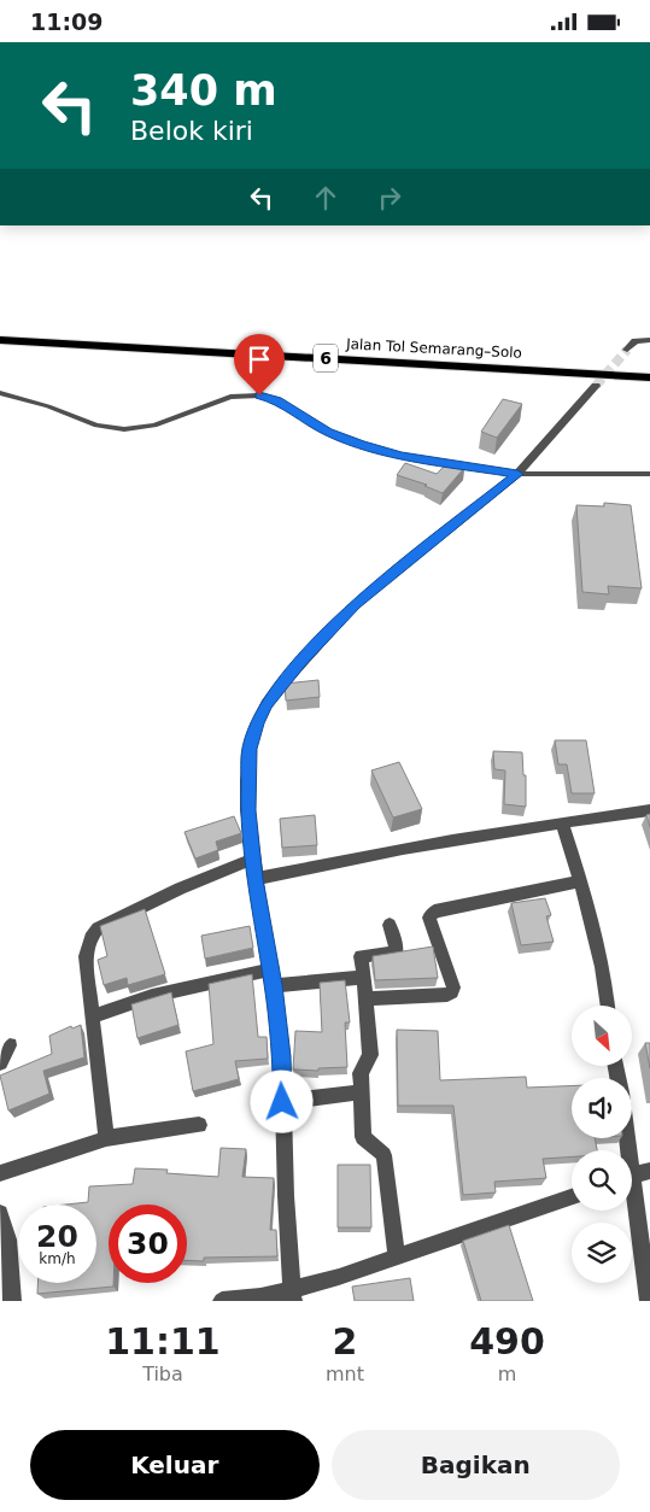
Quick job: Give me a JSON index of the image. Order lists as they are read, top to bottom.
{
  "streets": {
    "highway": ["Jalan Tol Semarang–Solo", "6"]
  },
  "north": "bottom right",
  "page": {
    "status": "11:09",
    "turn": ["340 m", "Belok kiri"],
    "speed": "20 km/h",
    "limit": "30",
    "eta": [
      "11:11",
      "Tiba",
      "2",
      "mnt",
      "490",
      "m"
    ],
    "buttons": ["Keluar", "Bagikan"]
  }
}
